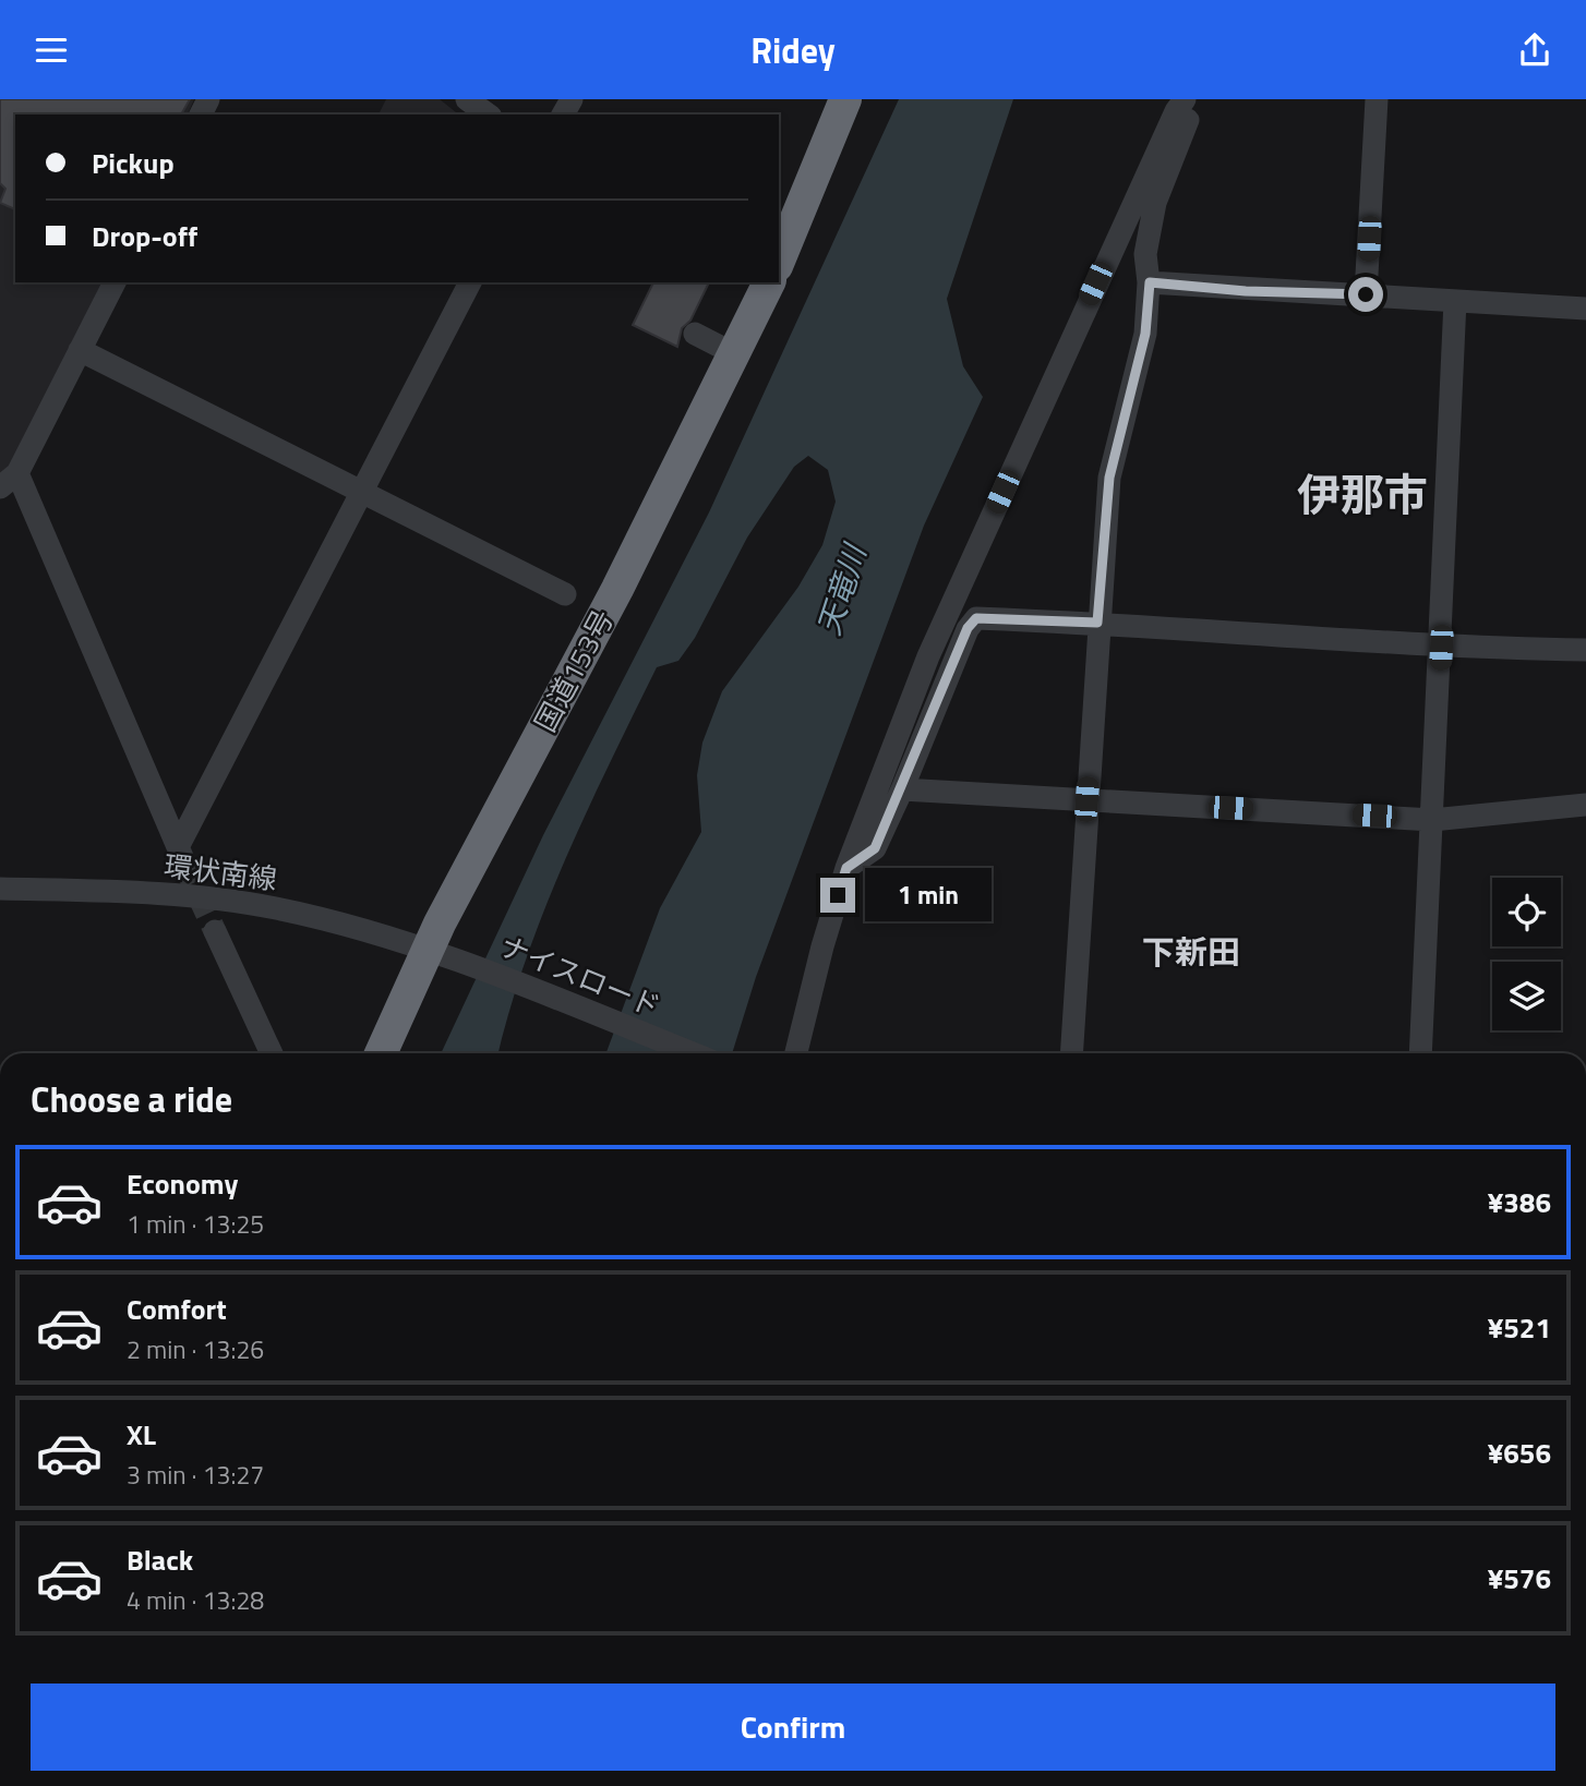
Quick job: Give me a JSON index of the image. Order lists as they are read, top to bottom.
{
  "streets": {
    "highway": ["国道153号"],
    "street": ["環状南線", "ナイスロード"]
  },
  "crossings": [
    ["国道153号", "環状南線"],
    ["国道153号", "ナイスロード"],
    ["環状南線", "ナイスロード"]
  ],
  "districts": ["伊那市", "下新田"],
  "water": ["天竜川"],
  "page": {
    "header": "Ridey",
    "banner": ["Pickup", "Drop-off"],
    "bubble": "1 min",
    "heading": "Choose a ride",
    "list": [
      {
        "name": "Economy",
        "note": "1 min · 13:25",
        "value": "¥386"
      },
      {
        "name": "Comfort",
        "note": "2 min · 13:26",
        "value": "¥521"
      },
      {
        "name": "XL",
        "note": "3 min · 13:27",
        "value": "¥656"
      },
      {
        "name": "Black",
        "note": "4 min · 13:28",
        "value": "¥576"
      }
    ],
    "buttons": "Confirm"
  }
}
